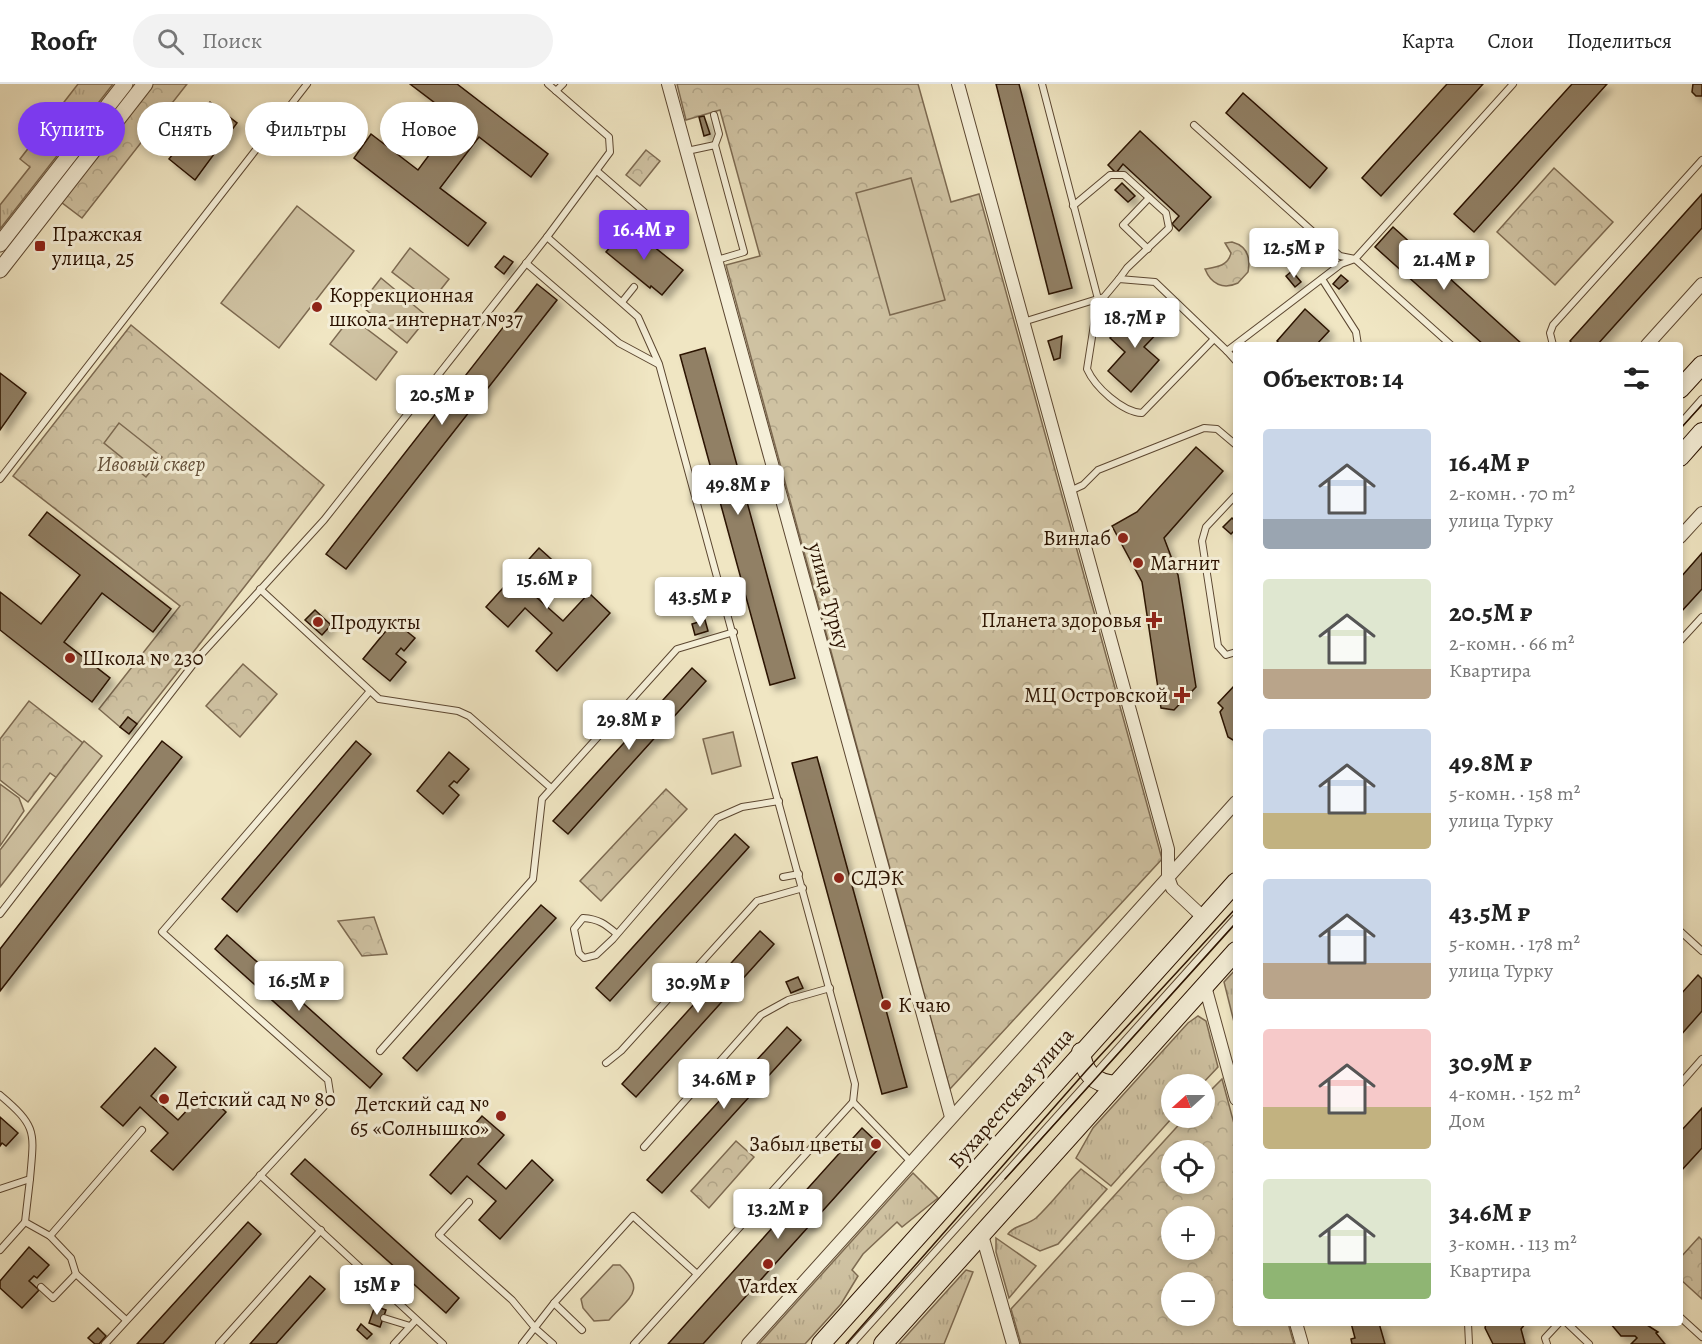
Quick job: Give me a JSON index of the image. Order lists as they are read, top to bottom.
{
  "streets": {
    "main road": ["Бухарестская улица"],
    "street": ["улица Турку"]
  },
  "parks": ["Ивовый сквер"],
  "places": {
    "transit": ["Пражская улица, 25"],
    "other": [
      "Коррекционная школа-интернат №37",
      "Винлаб",
      "Магнит",
      "Продукты",
      "Школа № 230",
      "СДЭК",
      "К чаю",
      "Детский сад № 80",
      "Детский сад № 65 «Солнышко»",
      "Забыл цветы",
      "Vardex"
    ],
    "health": ["Планета здоровья", "МЦ Островской"]
  },
  "north": "left",
  "page": {
    "header": "Roofr",
    "search": "Поиск",
    "nav": ["Карта", "Слои", "Поделиться"],
    "chip": [
      "Купить",
      "Снять",
      "Фильтры",
      "Новое"
    ],
    "price": [
      "16.4M ₽",
      "12.5M ₽",
      "21.4M ₽",
      "18.7M ₽",
      "20.5M ₽",
      "49.8M ₽",
      "15.6M ₽",
      "43.5M ₽",
      "29.8M ₽",
      "16.5M ₽",
      "30.9M ₽",
      "34.6M ₽",
      "13.2M ₽",
      "15M ₽"
    ],
    "heading": "Объектов: 14",
    "list": [
      {
        "name": "16.4M ₽",
        "note": "2-комн. · 70 m² · улица Турку"
      },
      {
        "name": "20.5M ₽",
        "note": "2-комн. · 66 m² · Квартира"
      },
      {
        "name": "49.8M ₽",
        "note": "5-комн. · 158 m² · улица Турку"
      },
      {
        "name": "43.5M ₽",
        "note": "5-комн. · 178 m² · улица Турку"
      },
      {
        "name": "30.9M ₽",
        "note": "4-комн. · 152 m² · Дом"
      },
      {
        "name": "34.6M ₽",
        "note": "3-комн. · 113 m² · Квартира"
      }
    ],
    "map_buttons": ["+", "−"]
  }
}
